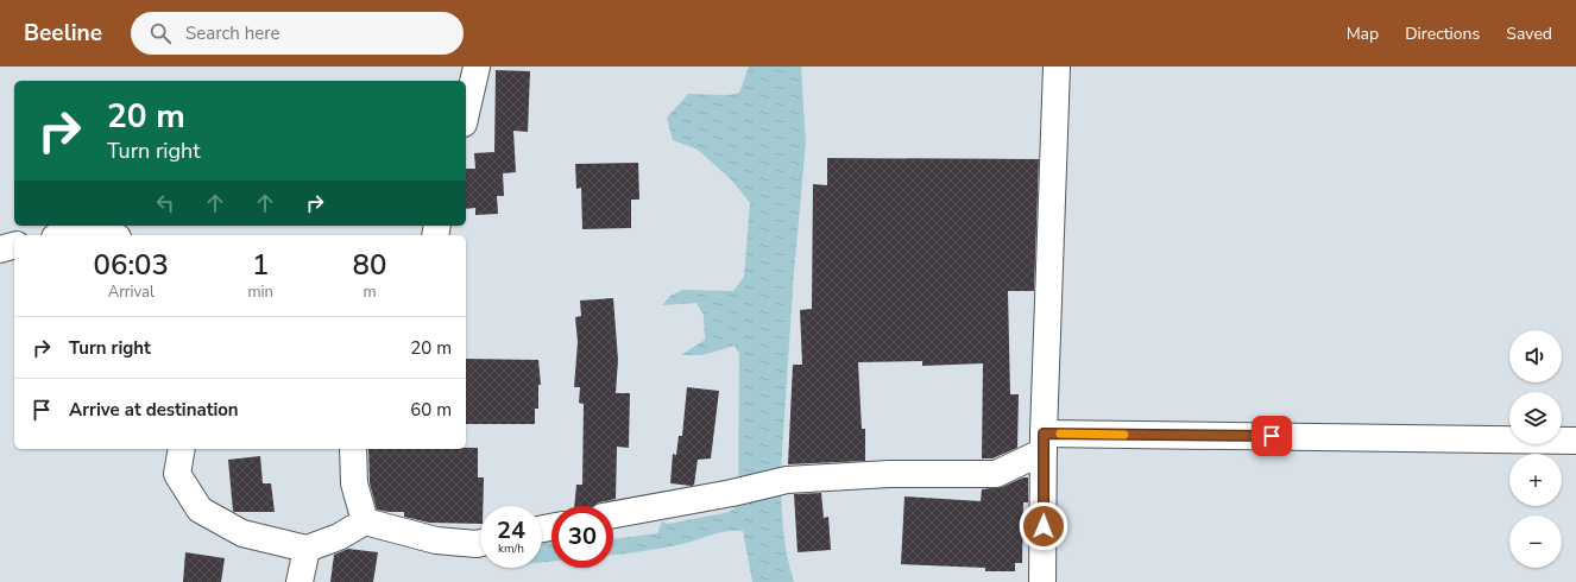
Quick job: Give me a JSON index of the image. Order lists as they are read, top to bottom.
{
  "page": {
    "header": "Beeline",
    "search": "Search here",
    "nav": ["Map", "Directions", "Saved"],
    "turn": ["20 m", "Turn right"],
    "eta": [
      "06:03",
      "Arrival",
      "1",
      "min",
      "80",
      "m"
    ],
    "list": [
      {
        "name": "Turn right",
        "value": "20 m"
      },
      {
        "name": "Arrive at destination",
        "value": "60 m"
      }
    ],
    "map_buttons": ["+", "−"],
    "speed": "24 km/h",
    "limit": "30"
  }
}
